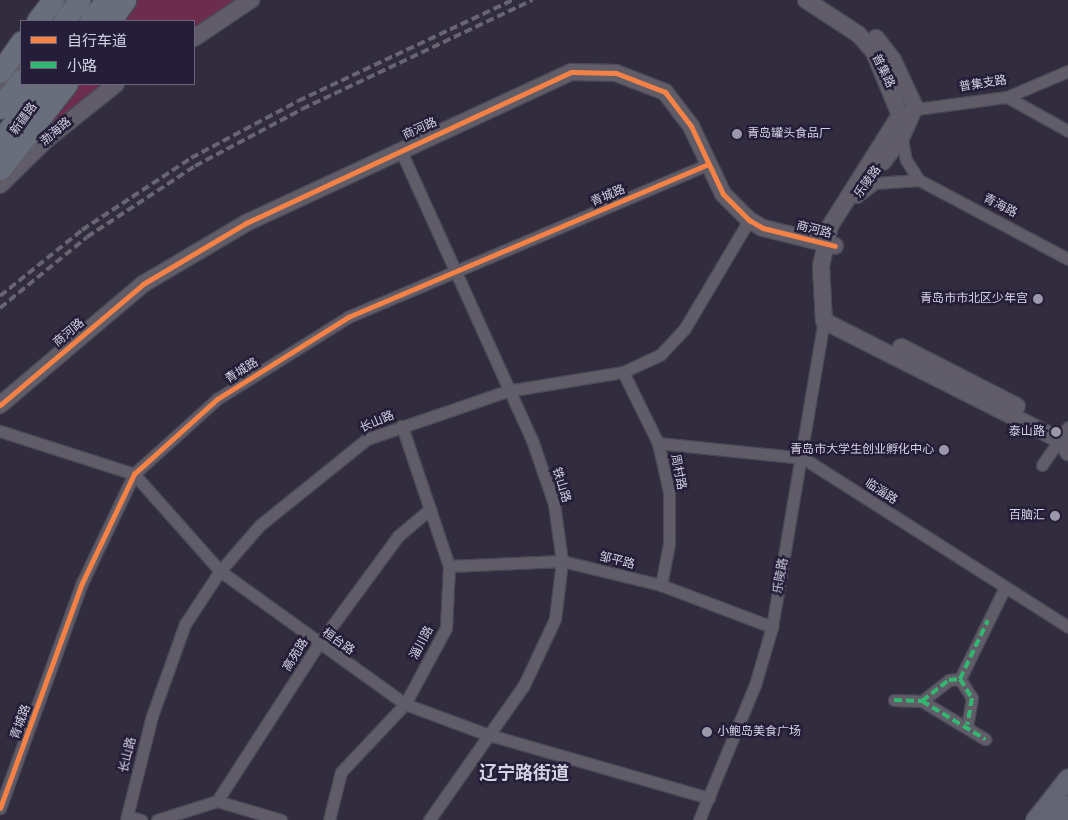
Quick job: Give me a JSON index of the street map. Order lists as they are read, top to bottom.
{
  "streets": {
    "street": [
      "普集路",
      "普集支路",
      "新疆路",
      "商河路",
      "渤海路",
      "乐陵路",
      "青城路",
      "青海路",
      "长山路",
      "周村路",
      "铁山路",
      "临淄路",
      "邹平路",
      "桓台路",
      "淄川路",
      "高苑路"
    ]
  },
  "crossings": [
    ["普集路", "普集支路"],
    ["普集路", "乐陵路"],
    ["普集路", "青海路"],
    ["普集支路", "乐陵路"],
    ["普集支路", "青海路"],
    ["商河路", "乐陵路"],
    ["商河路", "青城路"],
    ["商河路", "长山路"],
    ["商河路", "铁山路"],
    ["乐陵路", "青海路"],
    ["乐陵路", "临淄路"],
    ["乐陵路", "邹平路"],
    ["乐陵路", "桓台路"],
    ["青城路", "铁山路"],
    ["青城路", "桓台路"],
    ["长山路", "周村路"],
    ["长山路", "铁山路"],
    ["长山路", "桓台路"],
    ["长山路", "淄川路"],
    ["周村路", "临淄路"],
    ["周村路", "邹平路"],
    ["铁山路", "邹平路"],
    ["铁山路", "桓台路"],
    ["邹平路", "淄川路"],
    ["桓台路", "淄川路"],
    ["桓台路", "高苑路"],
    ["淄川路", "高苑路"]
  ],
  "districts": ["辽宁路街道"],
  "places": [
    "青岛罐头食品厂",
    "青岛市市北区少年宫",
    "泰山路",
    "青岛市大学生创业孵化中心",
    "百脑汇",
    "小鲍岛美食广场"
  ],
  "legend": ["自行车道", "小路"]
}
